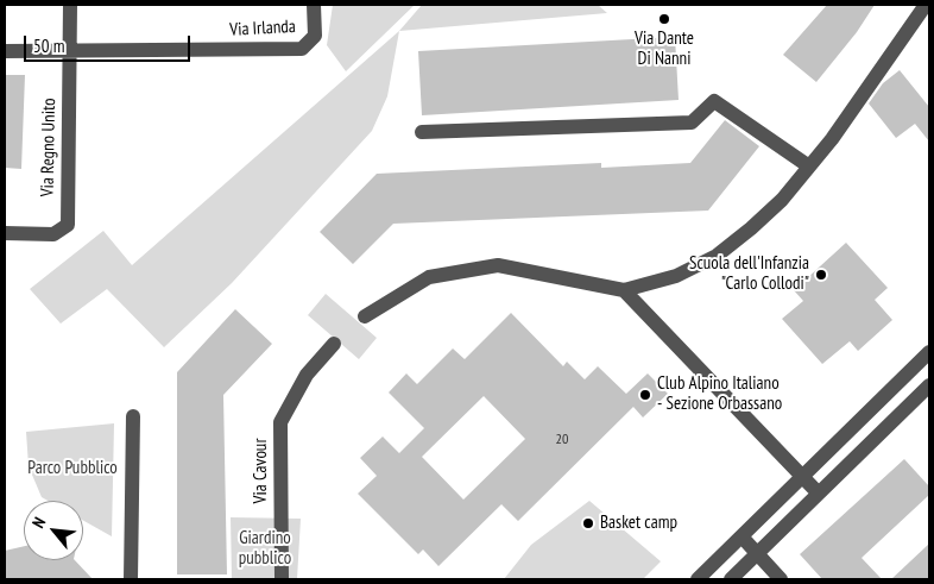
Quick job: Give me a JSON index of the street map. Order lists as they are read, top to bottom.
{
  "streets": {
    "street": ["Via Irlanda", "Via Regno Unito", "Via Cavour"]
  },
  "crossings": [
    ["Via Irlanda", "Via Regno Unito"]
  ],
  "parks": ["Parco Pubblico", "Giardino pubblico"],
  "places": [
    "Via Dante Di Nanni",
    "Scuola dell'Infanzia \"Carlo Collodi\"",
    "Club Alpino Italiano - Sezione Orbassano",
    "Basket camp"
  ],
  "house_numbers": ["20"],
  "scale_bar": "50 m",
  "north": "top left"
}
